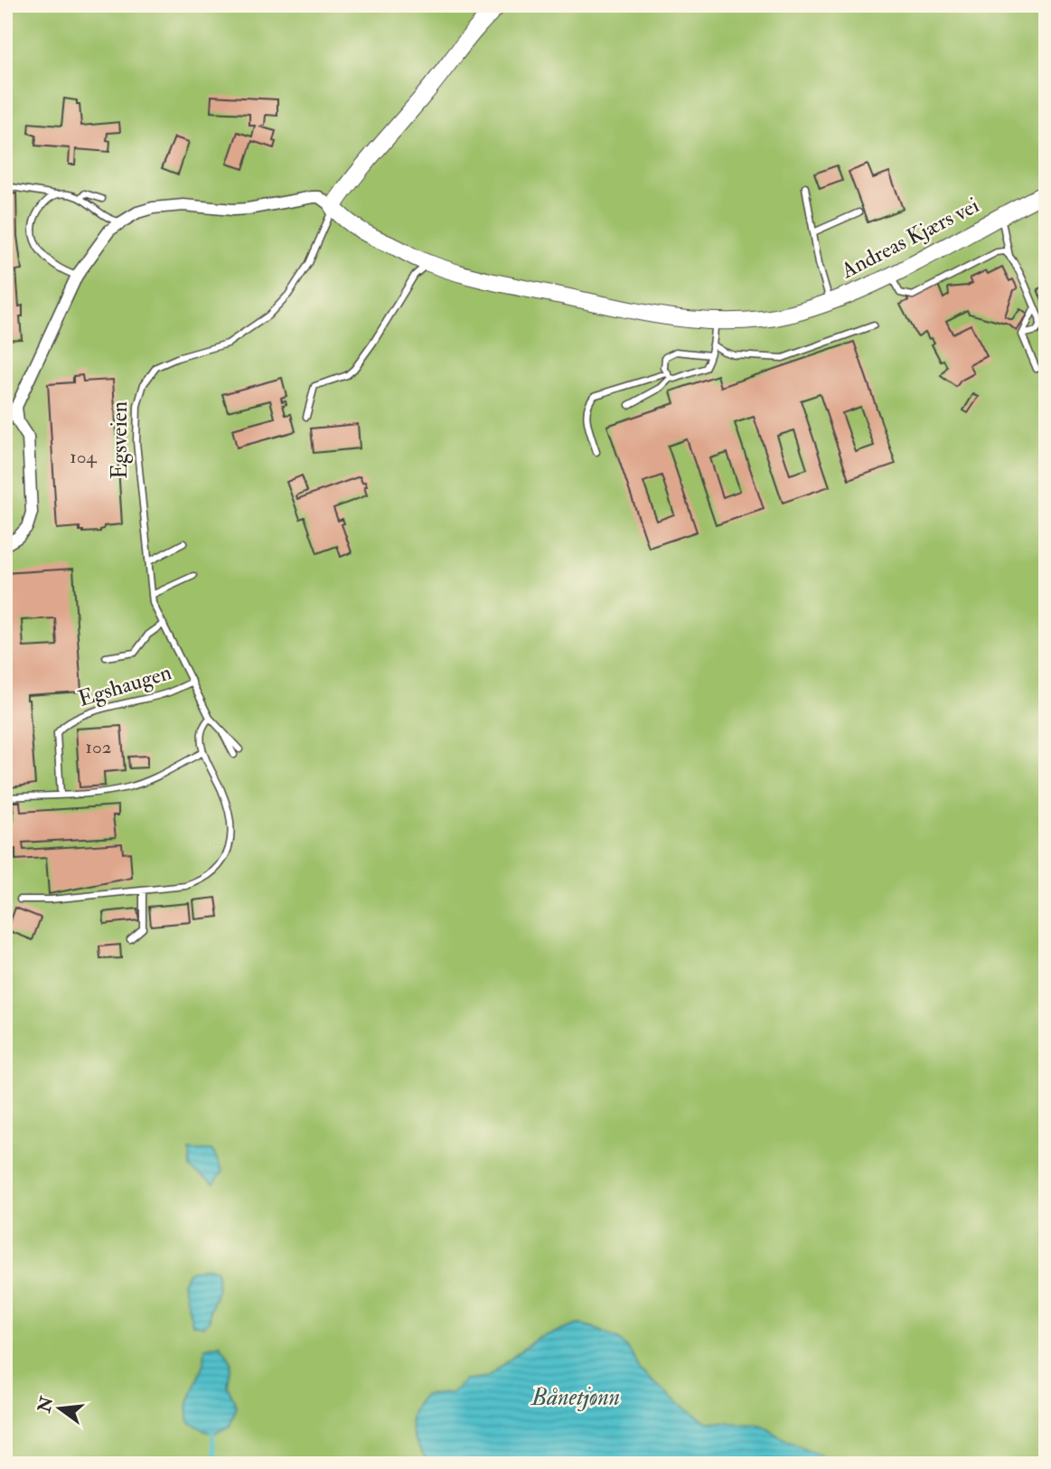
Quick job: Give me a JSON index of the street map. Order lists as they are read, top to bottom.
{
  "streets": {
    "street": ["Andreas Kjærs vei", "Egsveien"],
    "lane": ["Egshaugen"]
  },
  "crossings": [
    ["Andreas Kjærs vei", "Egsveien"],
    ["Egsveien", "Egshaugen"]
  ],
  "water": ["Bånetjønn"],
  "house_numbers": ["104", "102"],
  "north": "left"
}
